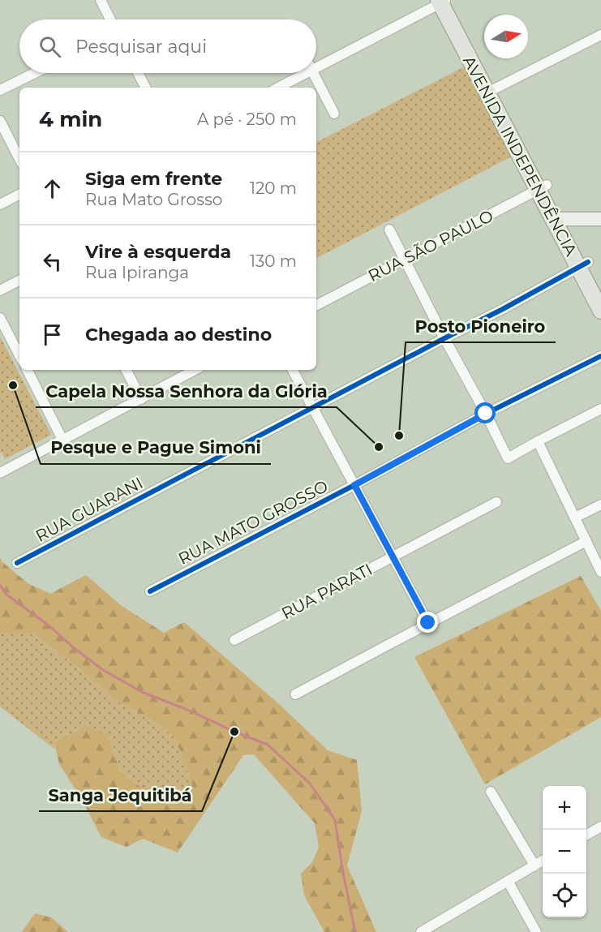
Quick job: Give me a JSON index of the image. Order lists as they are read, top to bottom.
{
  "streets": {
    "main road": ["AVENIDA INDEPENDÊNCIA"],
    "street": [
      "RUA SÃO PAULO",
      "RUA GUARANI",
      "RUA MATO GROSSO",
      "RUA PARATI"
    ]
  },
  "crossings": [
    ["AVENIDA INDEPENDÊNCIA", "RUA SÃO PAULO"],
    ["AVENIDA INDEPENDÊNCIA", "RUA GUARANI"]
  ],
  "places": [
    "Pesque e Pague Simoni",
    "Posto Pioneiro",
    "Capela Nossa Senhora da Glória",
    "Sanga Jequitibá"
  ],
  "north": "right",
  "page": {
    "search": "Pesquisar aqui",
    "heading": ["4 min", "A pé · 250 m"],
    "list": [
      ["Siga em frente", "Rua Mato Grosso", "120 m"],
      ["Vire à esquerda", "Rua Ipiranga", "130 m"],
      "Chegada ao destino"
    ],
    "map_buttons": ["+", "−"]
  }
}
